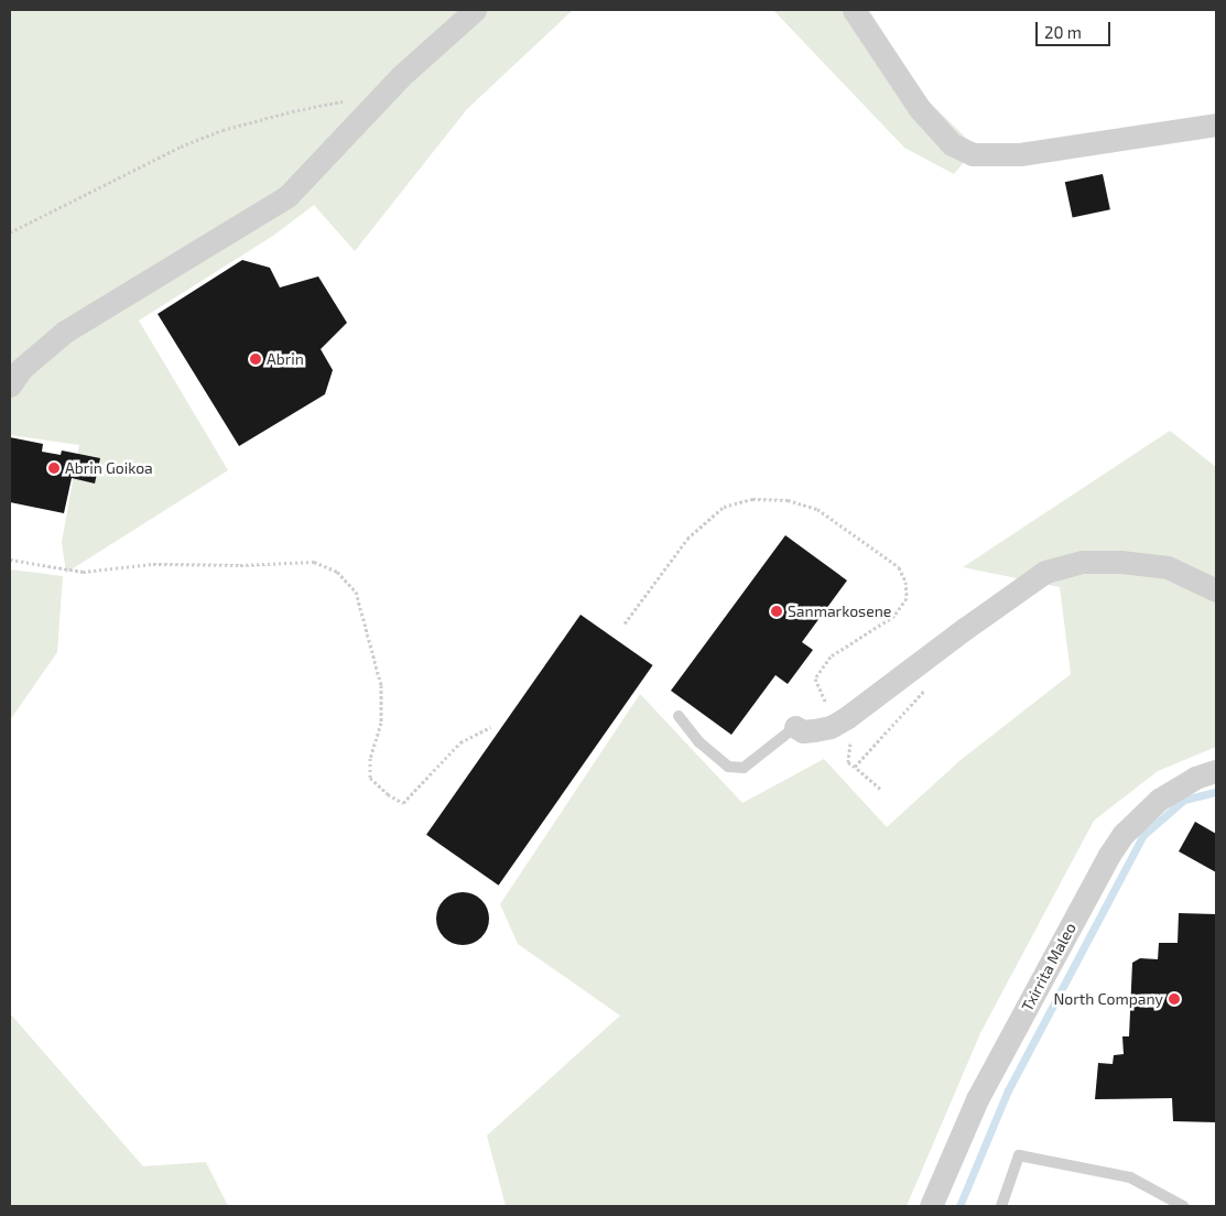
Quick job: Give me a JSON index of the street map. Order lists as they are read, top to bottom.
{
  "streets": {
    "street": ["Txirrita Maleo"]
  },
  "places": [
    "Abrin",
    "Abrin Goikoa",
    "Sanmarkosene",
    "North Company"
  ],
  "scale_bar": "20 m"
}
